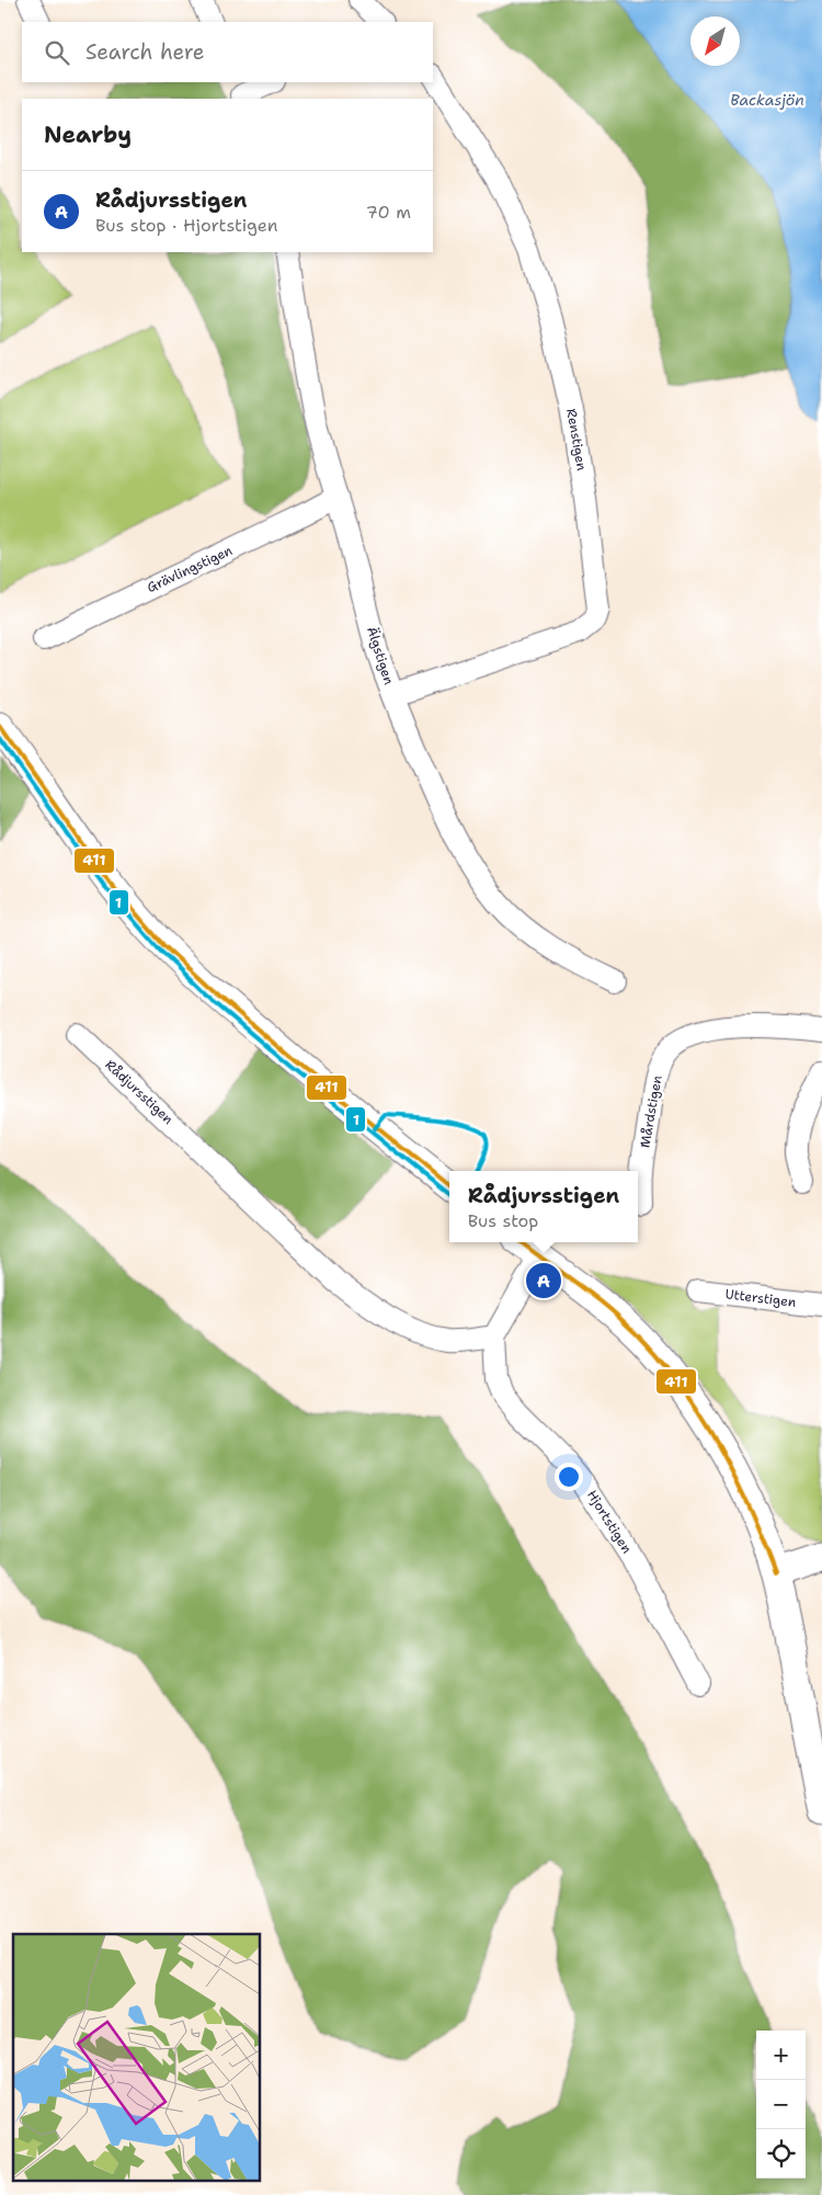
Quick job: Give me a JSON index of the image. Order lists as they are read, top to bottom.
{
  "streets": {
    "street": [
      "Renstigen",
      "Grävlingstigen",
      "Älgstigen",
      "Rådjursstigen",
      "Mårdstigen",
      "Utterstigen",
      "Hjortstigen"
    ]
  },
  "crossings": [
    ["Renstigen", "Älgstigen"],
    ["Grävlingstigen", "Älgstigen"],
    ["Rådjursstigen", "Hjortstigen"]
  ],
  "water": ["Backasjön"],
  "lines": ["transit line 411", "transit line 1"],
  "north": "bottom left",
  "page": {
    "search": "Search here",
    "heading": "Nearby",
    "list": [
      {
        "mark": "A",
        "name": "Rådjursstigen",
        "note": "Bus stop · Hjortstigen",
        "value": "70 m"
      }
    ],
    "popup": ["Rådjursstigen", "Bus stop"],
    "pins": "A",
    "map_buttons": ["+", "−"]
  }
}
